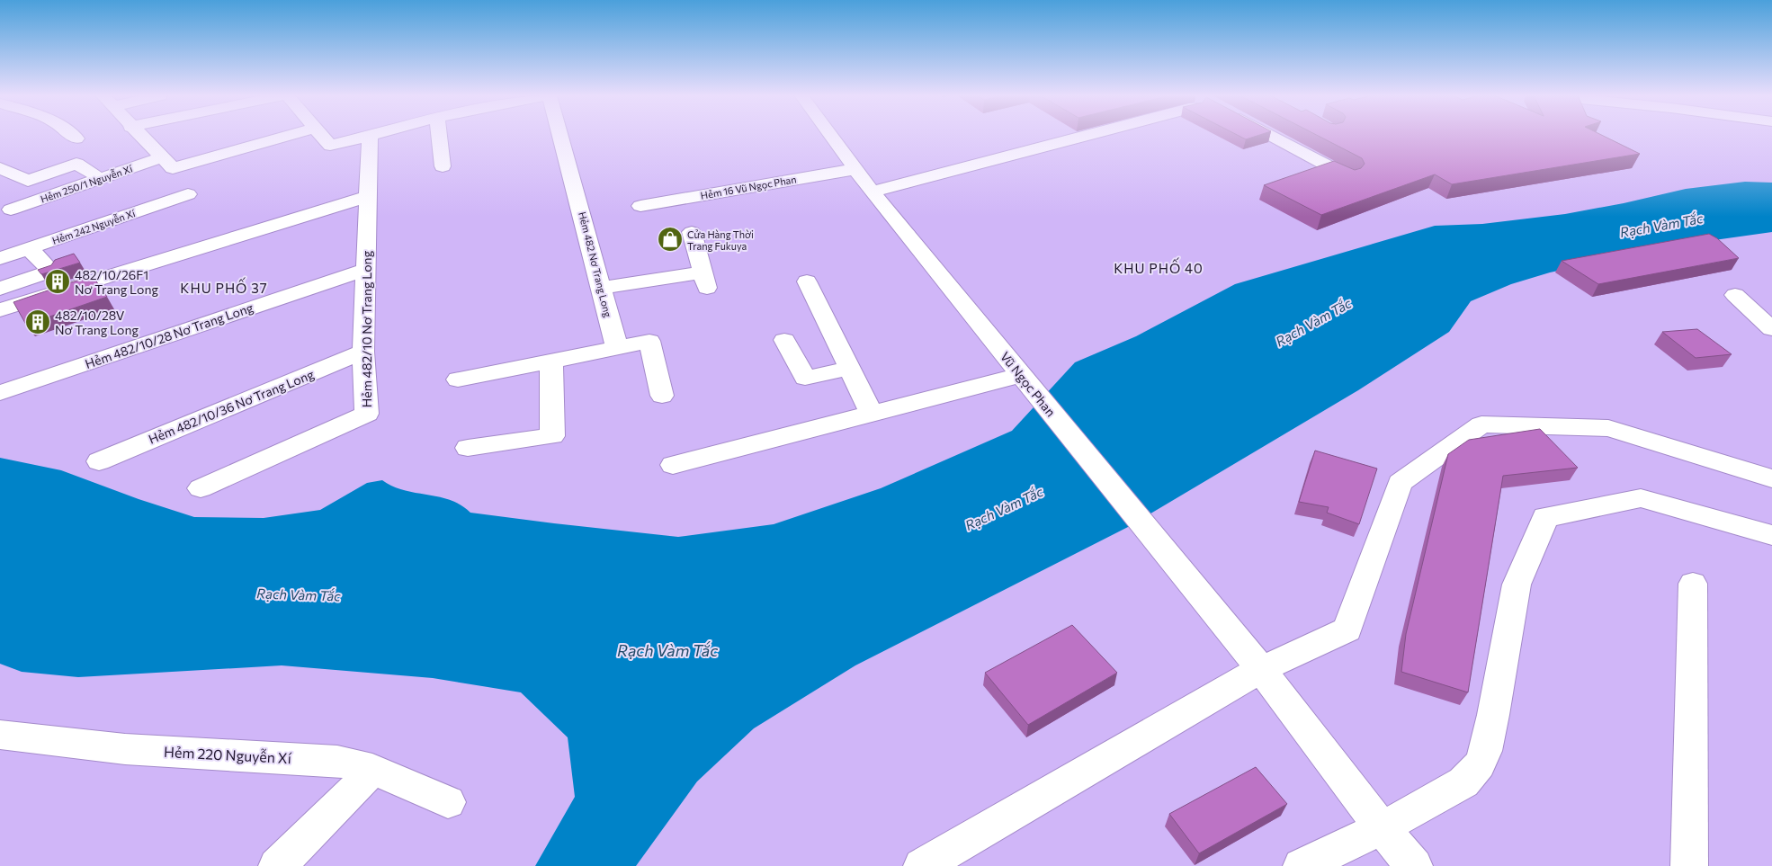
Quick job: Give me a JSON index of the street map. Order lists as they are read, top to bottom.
{
  "streets": {
    "street": [
      "Hẻm 250/1 Nguyễn Xí",
      "Hẻm 16 Vũ Ngọc Phan",
      "Hẻm 242 Nguyễn Xí",
      "Hẻm 482 Nơ Trang Long",
      "Hẻm 482/10 Nơ Trang Long",
      "Hẻm 482/10/28 Nơ Trang Long",
      "Vũ Ngọc Phan",
      "Hẻm 482/10/36 Nơ Trang Long",
      "Hẻm 220 Nguyễn Xí"
    ]
  },
  "crossings": [
    ["Hẻm 250/1 Nguyễn Xí", "Hẻm 242 Nguyễn Xí"],
    ["Hẻm 16 Vũ Ngọc Phan", "Vũ Ngọc Phan"],
    ["Hẻm 482/10 Nơ Trang Long", "Hẻm 482/10/28 Nơ Trang Long"],
    ["Hẻm 482/10 Nơ Trang Long", "Hẻm 482/10/36 Nơ Trang Long"]
  ],
  "districts": ["KHU PHỐ 40", "KHU PHỐ 37"],
  "water": ["Rạch Vàm Tắc"],
  "places": {
    "shop": ["Cửa Hàng Thời Trang Fukuya"],
    "building": ["482/10/26F1 Nơ Trang Long", "482/10/28V Nơ Trang Long"]
  }
}
